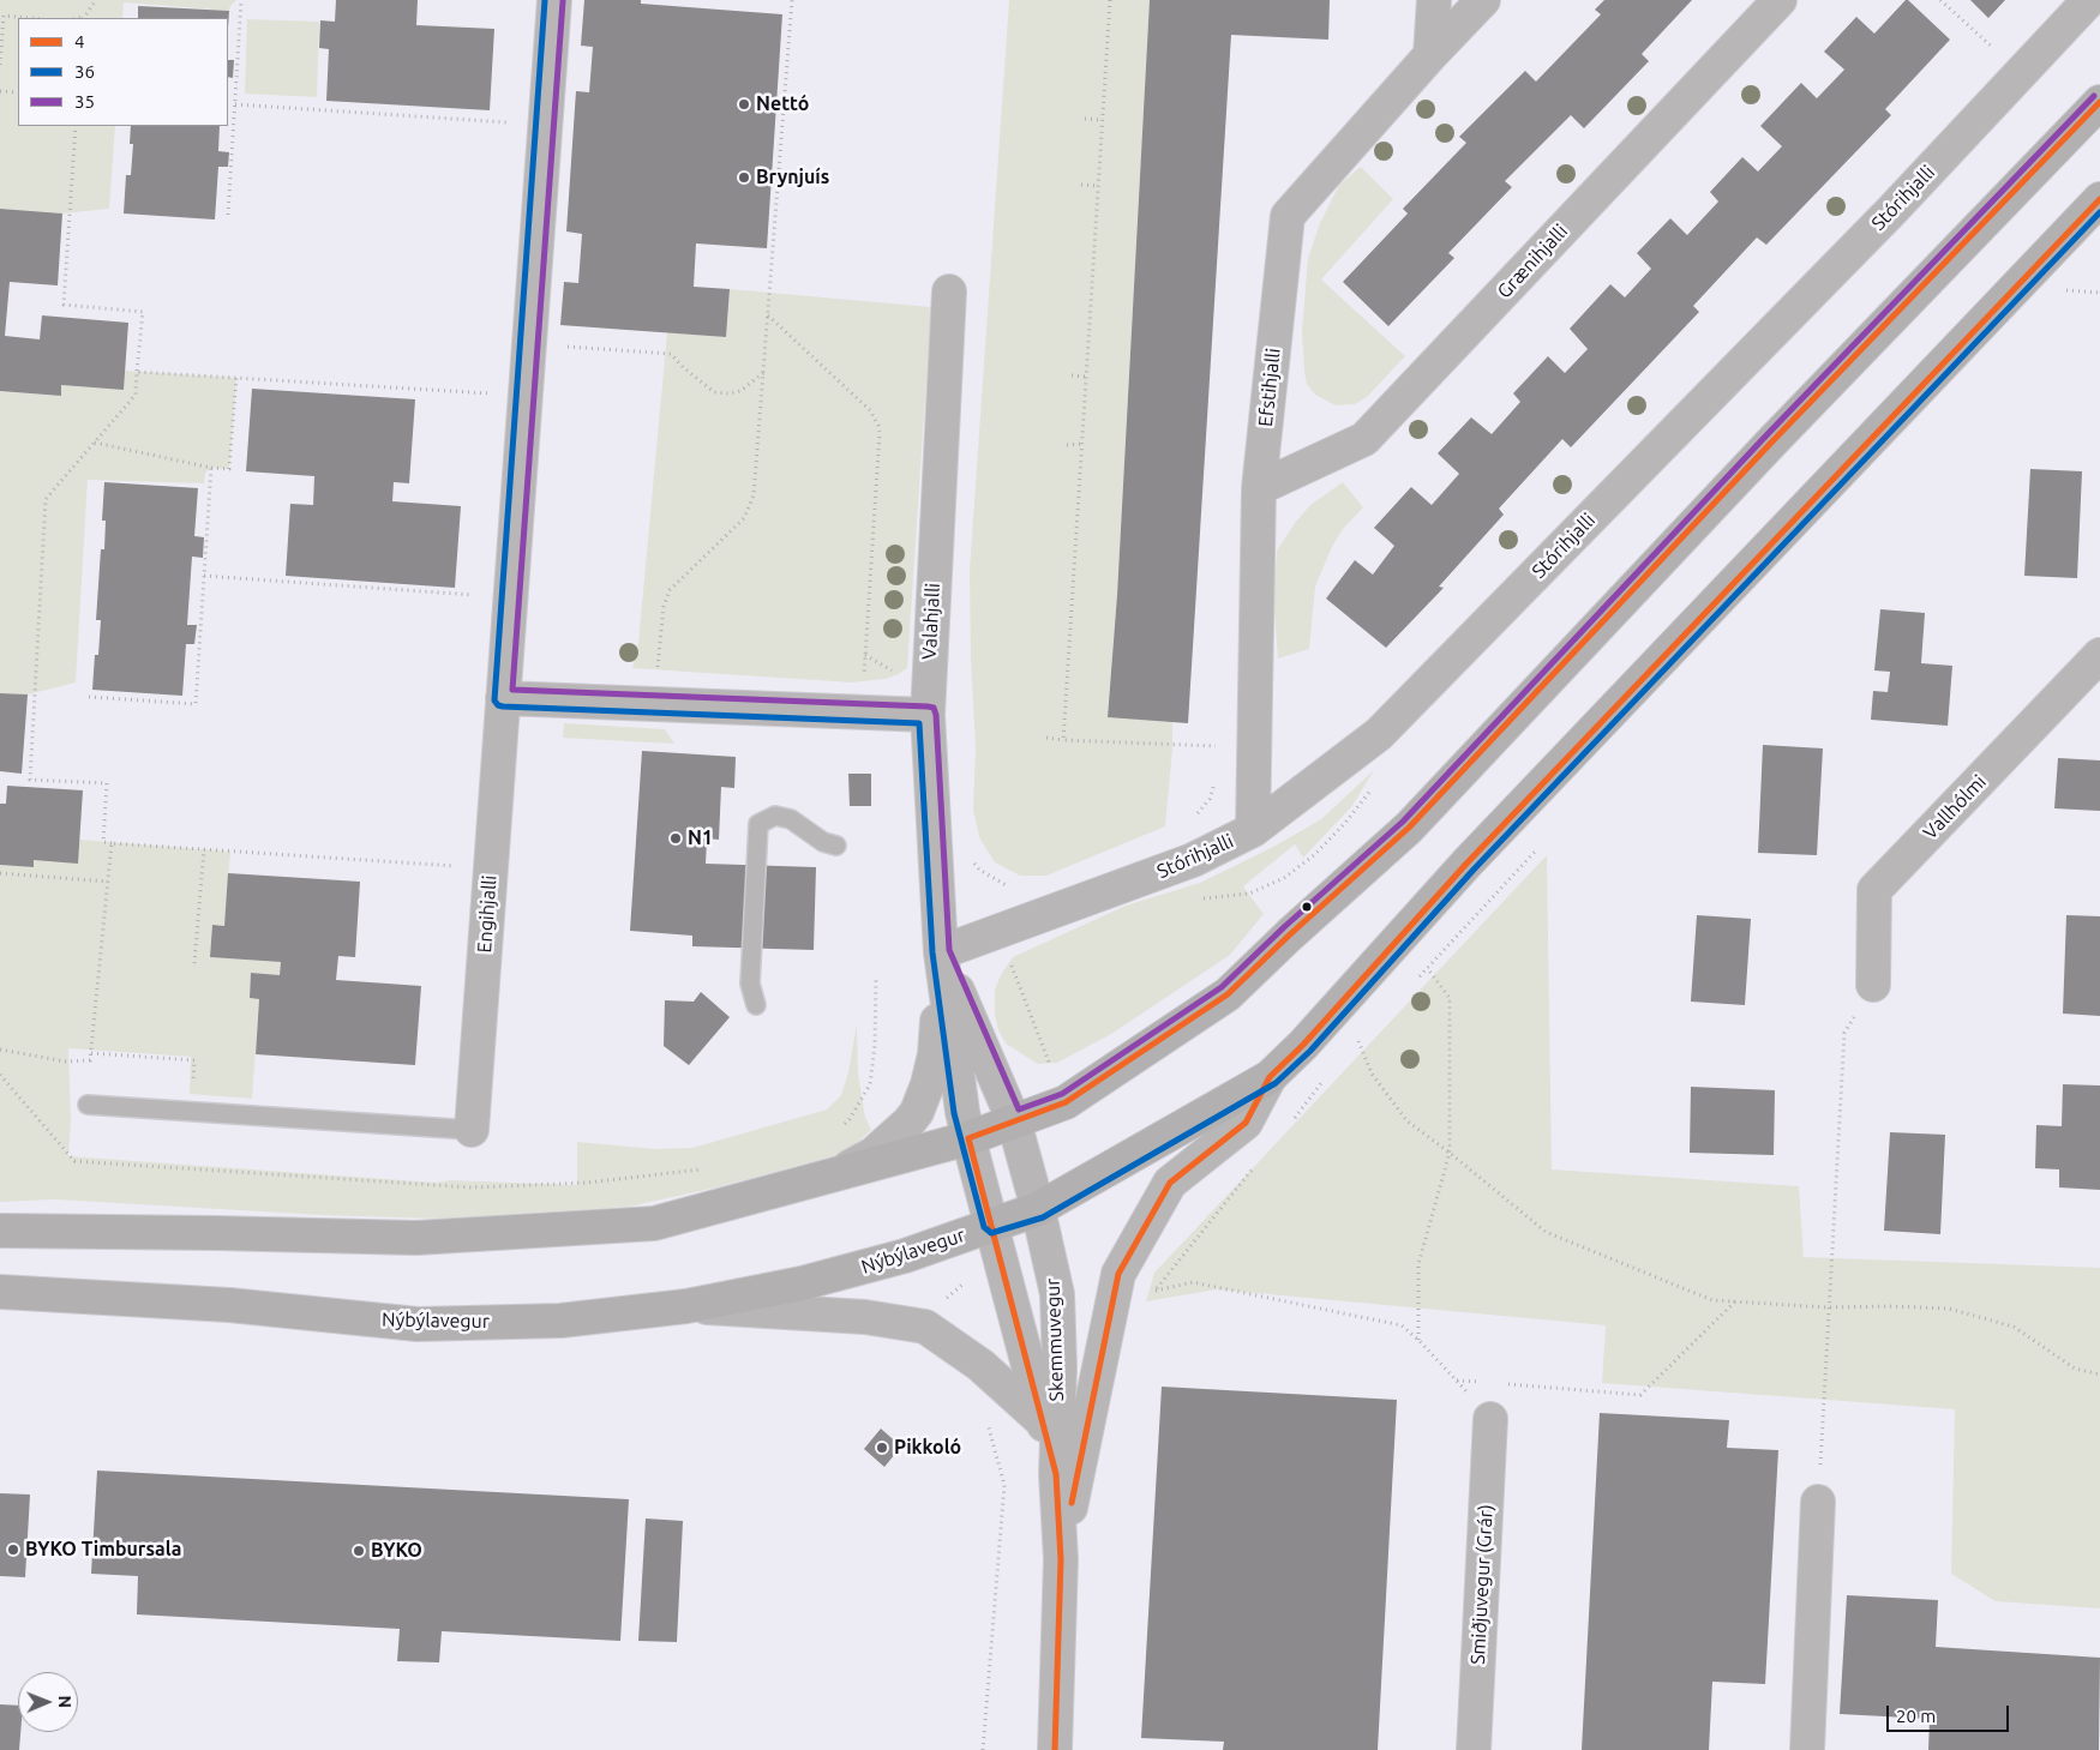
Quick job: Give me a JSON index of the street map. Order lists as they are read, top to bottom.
{
  "streets": {
    "main road": ["Nýbýlavegur"],
    "street": [
      "Stórihjalli",
      "Grænihjalli",
      "Efstihjalli",
      "Valahjalli",
      "Vallhólmi",
      "Engihjalli",
      "Skemmuvegur",
      "Smiðjuvegur (Grár)"
    ]
  },
  "crossings": [
    ["Stórihjalli", "Efstihjalli"],
    ["Stórihjalli", "Valahjalli"],
    ["Grænihjalli", "Efstihjalli"],
    ["Valahjalli", "Nýbýlavegur"],
    ["Valahjalli", "Skemmuvegur"],
    ["Nýbýlavegur", "Skemmuvegur"]
  ],
  "places": [
    "Nettó",
    "Brynjuís",
    "N1",
    "Pikkoló",
    "BYKO Timbursala",
    "BYKO"
  ],
  "lines": ["transit line 36", "transit line 35", "transit line 4"],
  "legend": ["4", "36", "35"],
  "scale_bar": "20 m",
  "north": "right"
}
